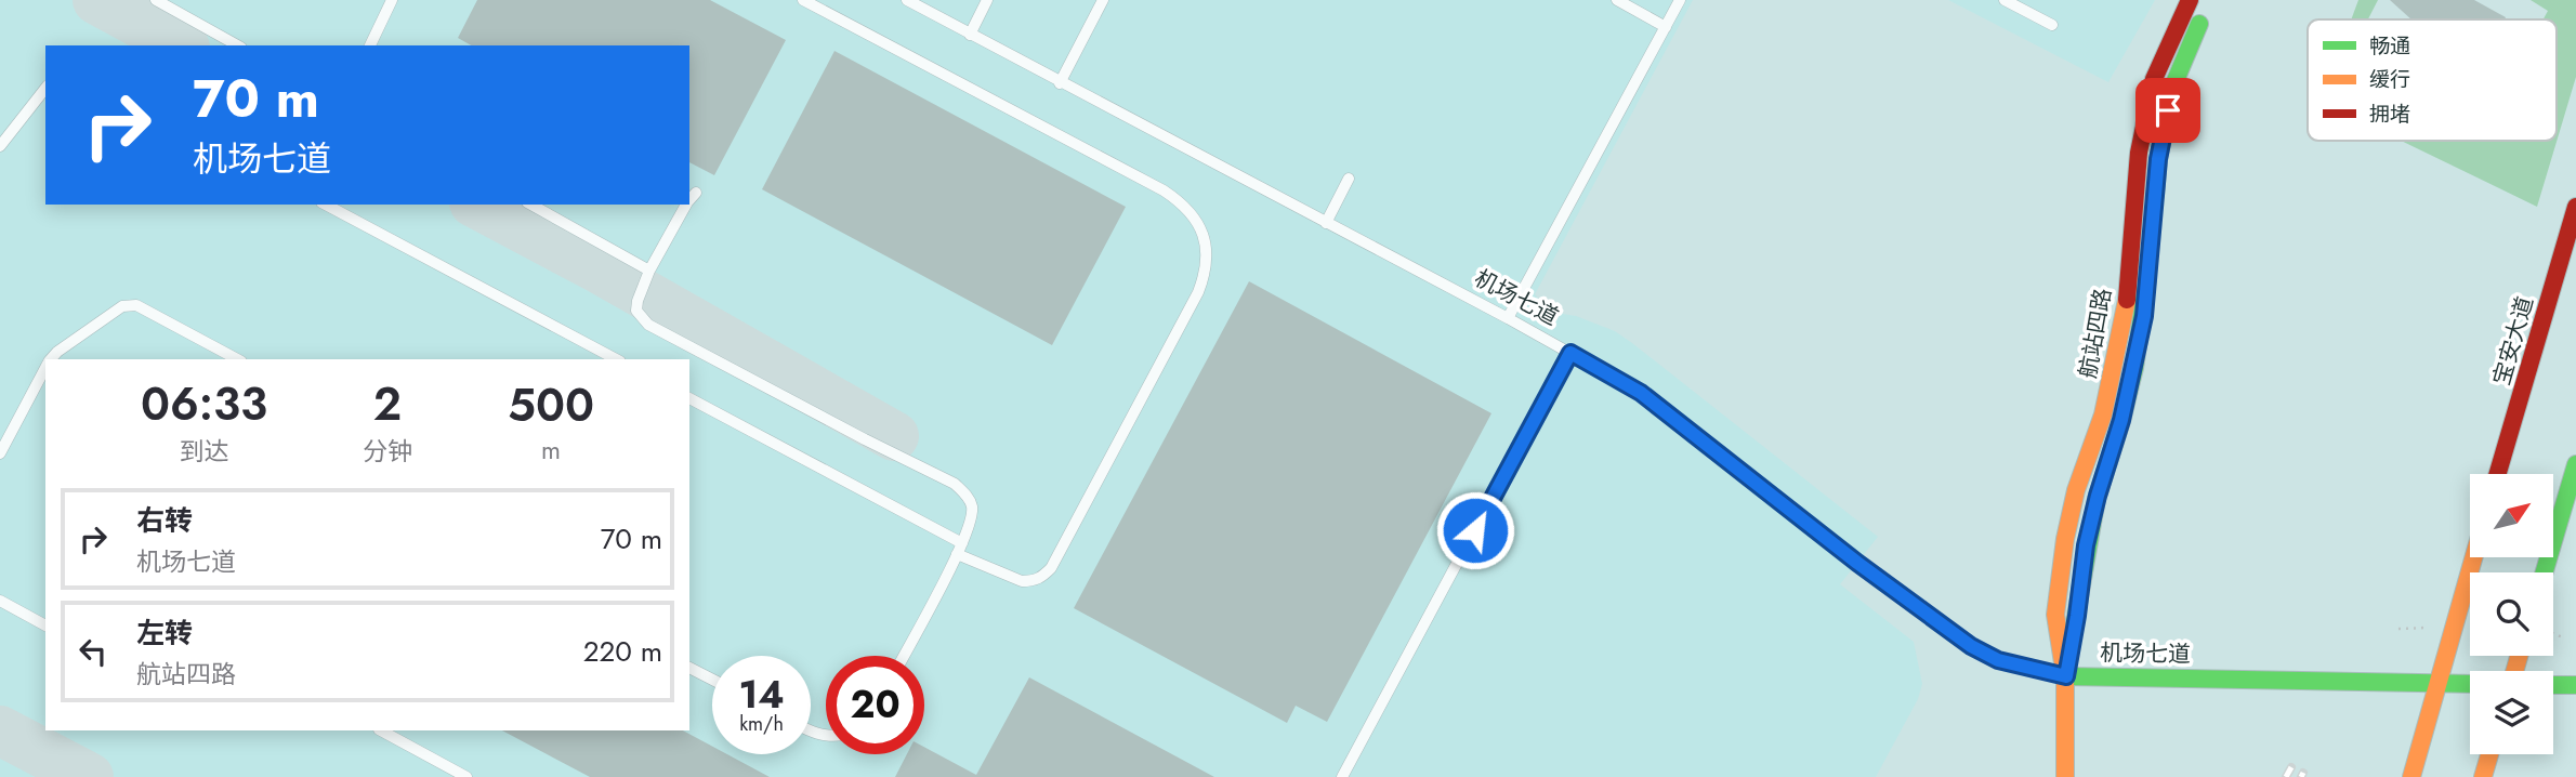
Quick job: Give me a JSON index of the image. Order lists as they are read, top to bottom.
{
  "streets": {
    "main road": ["机场七道", "航站四路", "宝安大道"]
  },
  "crossings": [
    ["机场七道", "航站四路"]
  ],
  "legend": ["畅通", "缓行", "拥堵"],
  "north": "top right",
  "page": {
    "turn": ["70 m", "机场七道"],
    "eta": [
      "06:33",
      "到达",
      "2",
      "分钟",
      "500",
      "m"
    ],
    "list": [
      {
        "name": "右转",
        "note": "机场七道",
        "value": "70 m"
      },
      {
        "name": "左转",
        "note": "航站四路",
        "value": "220 m"
      }
    ],
    "speed": "14 km/h",
    "limit": "20"
  }
}
